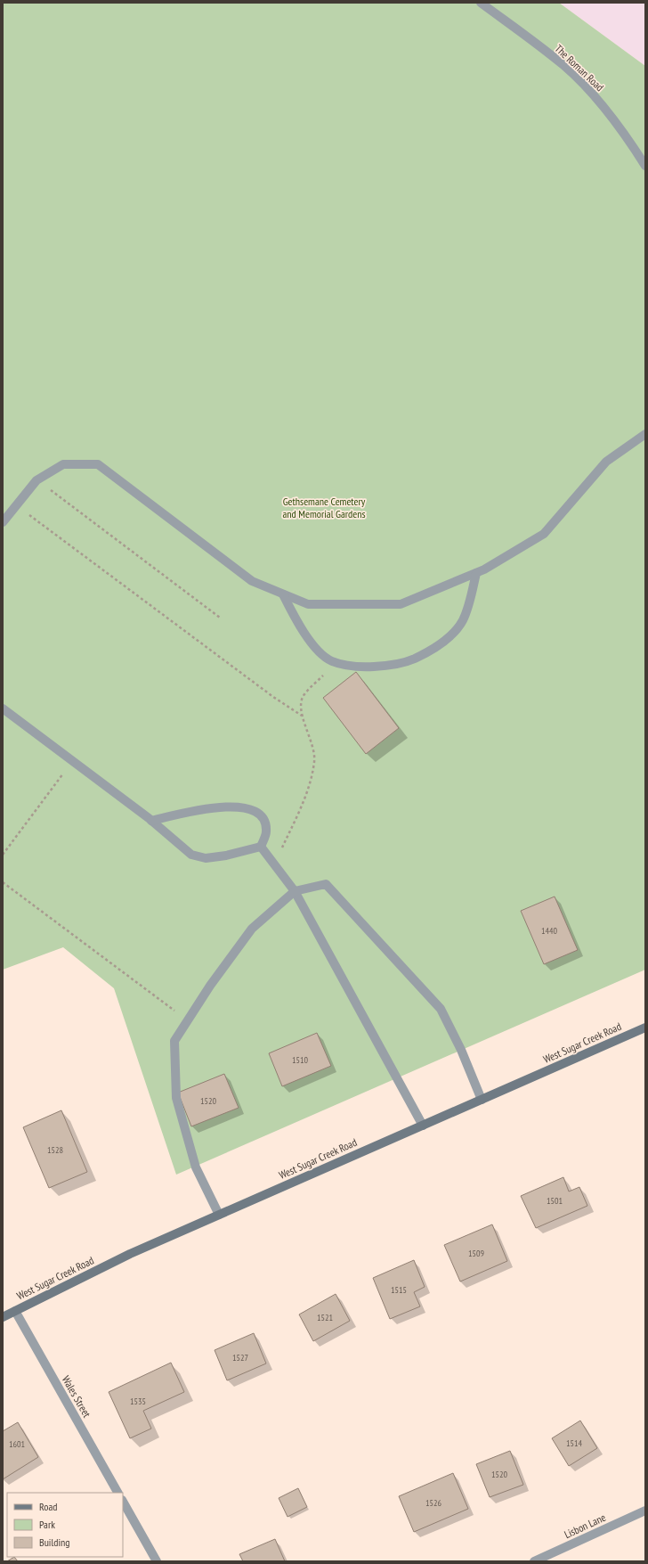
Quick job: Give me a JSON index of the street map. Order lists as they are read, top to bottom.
{
  "streets": {
    "main road": ["West Sugar Creek Road"],
    "street": ["The Roman Road", "Wales Street", "Lisbon Lane"]
  },
  "crossings": [
    ["West Sugar Creek Road", "Wales Street"]
  ],
  "parks": ["Gethsemane Cemetery and Memorial Gardens"],
  "house_numbers": [
    "1440",
    "1510",
    "1520",
    "1528",
    "1501",
    "1509",
    "1515",
    "1521",
    "1527",
    "1535",
    "1514",
    "1601",
    "1520",
    "1526"
  ],
  "legend": ["Road", "Park", "Building"]
}
